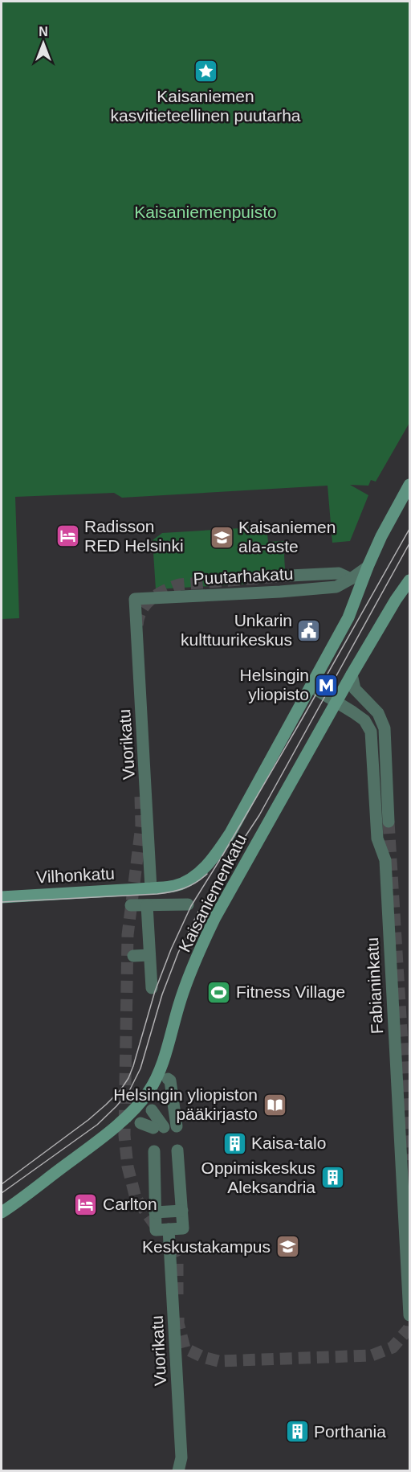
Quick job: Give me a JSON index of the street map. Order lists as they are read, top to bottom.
{
  "streets": {
    "main road": ["Vilhonkatu", "Kaisaniemenkatu"],
    "street": ["Puutarhakatu", "Vuorikatu", "Fabianinkatu"]
  },
  "crossings": [
    ["Puutarhakatu", "Vuorikatu"],
    ["Puutarhakatu", "Kaisaniemenkatu"],
    ["Vuorikatu", "Vilhonkatu"],
    ["Vuorikatu", "Kaisaniemenkatu"],
    ["Vilhonkatu", "Kaisaniemenkatu"],
    ["Kaisaniemenkatu", "Fabianinkatu"]
  ],
  "parks": ["Kaisaniemenpuisto"],
  "places": {
    "place": ["Kaisaniemen kasvitieteellinen puutarha"],
    "hotel": ["Radisson RED Helsinki", "Carlton"],
    "school or university": ["Kaisaniemen ala-aste", "Keskustakampus"],
    "public building": ["Unkarin kulttuurikeskus"],
    "metro station": ["Helsingin yliopisto"],
    "sports": ["Fitness Village"],
    "library": ["Helsingin yliopiston pääkirjasto"],
    "building": ["Kaisa-talo", "Oppimiskeskus Aleksandria", "Porthania"]
  },
  "north": "top"
}
